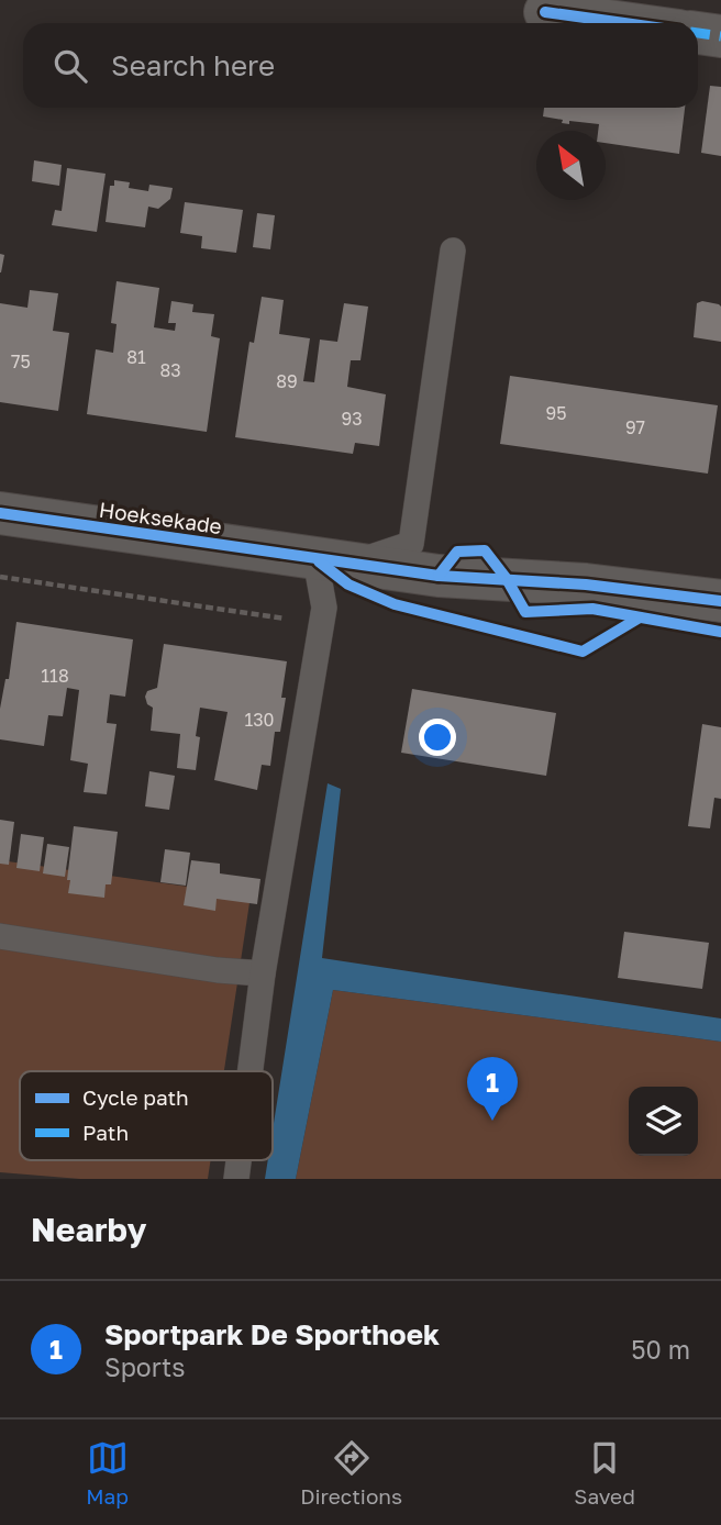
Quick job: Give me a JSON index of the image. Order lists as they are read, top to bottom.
{
  "streets": {
    "street": ["Hoeksekade"]
  },
  "house_numbers": [
    "81",
    "75",
    "83",
    "89",
    "95",
    "93",
    "97",
    "118",
    "130"
  ],
  "legend": ["Cycle path", "Path"],
  "north": "top left",
  "page": {
    "search": "Search here",
    "pins": "1",
    "heading": "Nearby",
    "list": [
      {
        "mark": "1",
        "name": "Sportpark De Sporthoek",
        "note": "Sports",
        "value": "50 m"
      }
    ],
    "nav": ["Map", "Directions", "Saved"]
  }
}
